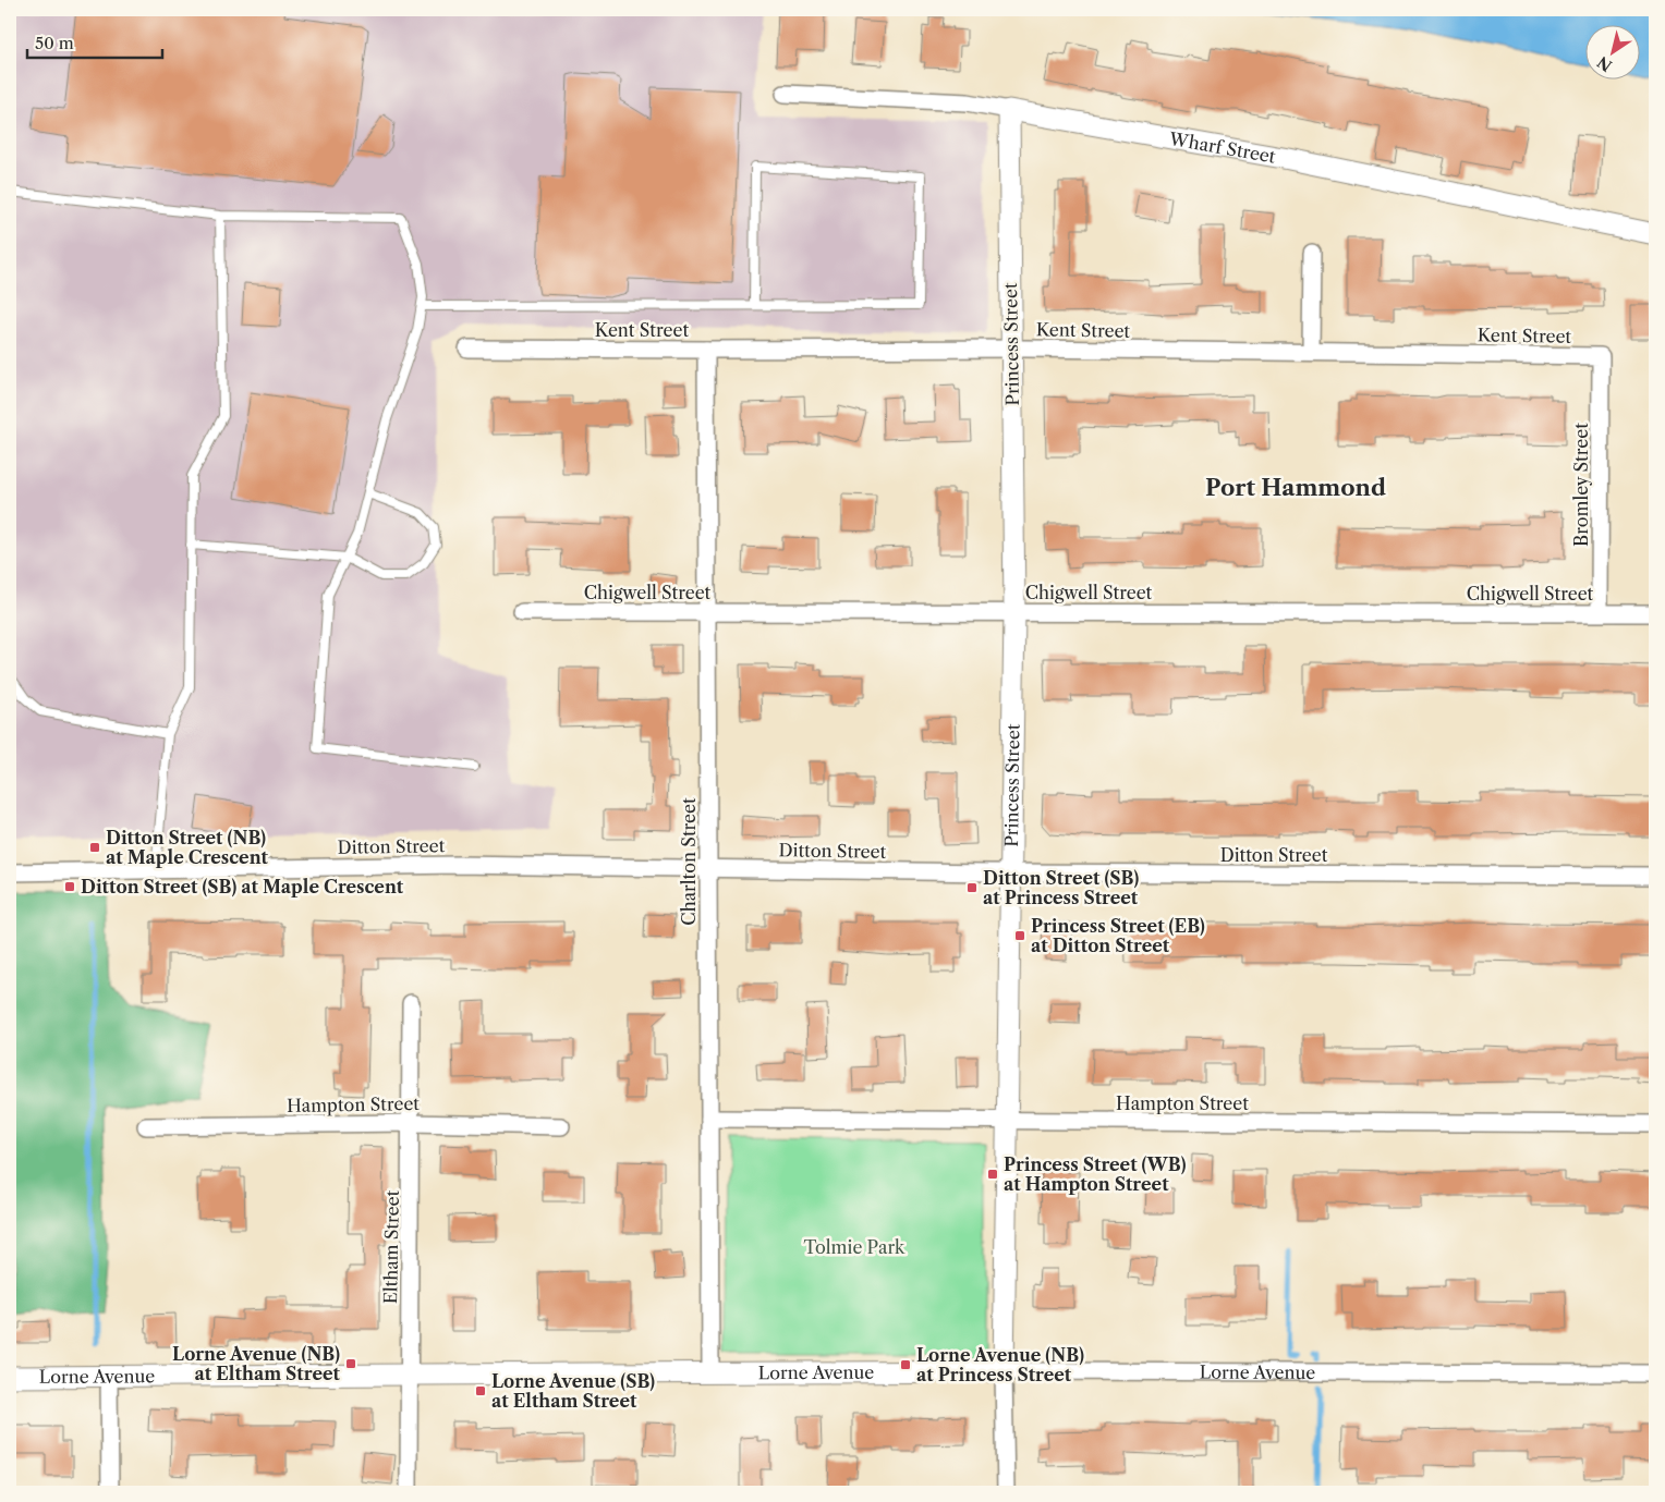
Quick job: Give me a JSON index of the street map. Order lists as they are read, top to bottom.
{
  "streets": {
    "street": [
      "Wharf Street",
      "Kent Street",
      "Princess Street",
      "Bromley Street",
      "Chigwell Street",
      "Ditton Street",
      "Charlton Street",
      "Hampton Street",
      "Eltham Street",
      "Lorne Avenue"
    ]
  },
  "crossings": [
    ["Wharf Street", "Princess Street"],
    ["Kent Street", "Princess Street"],
    ["Kent Street", "Bromley Street"],
    ["Kent Street", "Charlton Street"],
    ["Princess Street", "Chigwell Street"],
    ["Princess Street", "Ditton Street"],
    ["Princess Street", "Hampton Street"],
    ["Princess Street", "Lorne Avenue"],
    ["Bromley Street", "Chigwell Street"],
    ["Chigwell Street", "Charlton Street"],
    ["Ditton Street", "Charlton Street"],
    ["Charlton Street", "Hampton Street"],
    ["Charlton Street", "Lorne Avenue"],
    ["Hampton Street", "Eltham Street"],
    ["Eltham Street", "Lorne Avenue"]
  ],
  "districts": ["Port Hammond"],
  "parks": ["Tolmie Park"],
  "places": {
    "transit": [
      "Ditton Street (NB) at Maple Crescent",
      "Ditton Street (SB) at Maple Crescent",
      "Ditton Street (SB) at Princess Street",
      "Princess Street (EB) at Ditton Street",
      "Princess Street (WB) at Hampton Street",
      "Lorne Avenue (NB) at Eltham Street",
      "Lorne Avenue (NB) at Princess Street",
      "Lorne Avenue (SB) at Eltham Street"
    ]
  },
  "scale_bar": "50 m",
  "north": "bottom left"
}
